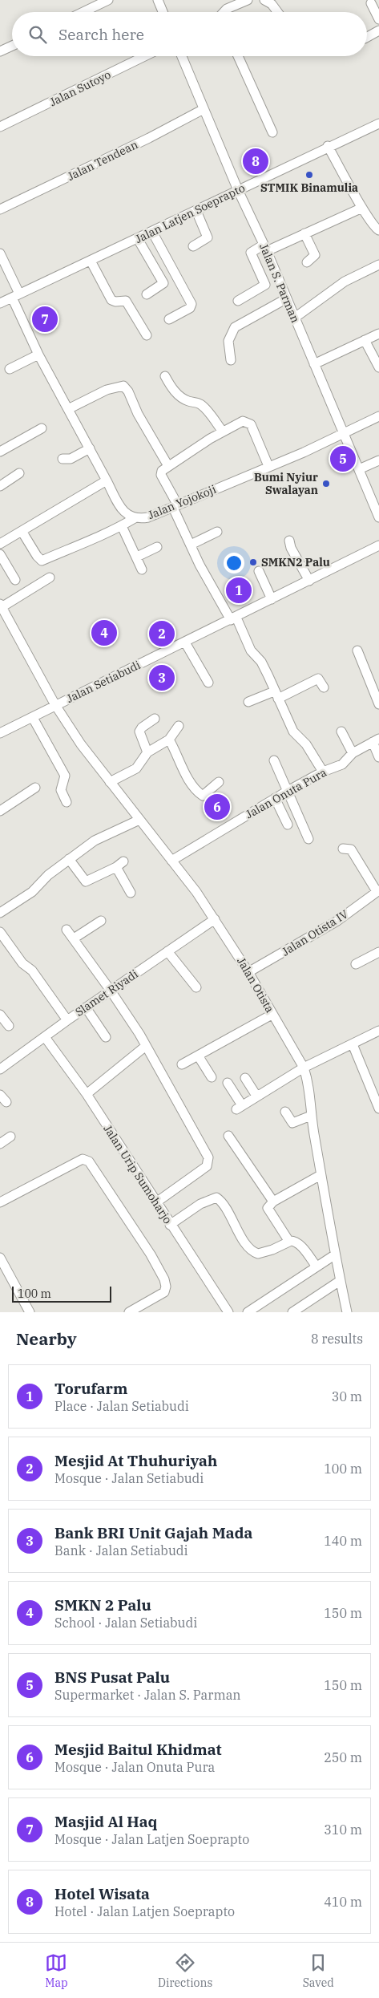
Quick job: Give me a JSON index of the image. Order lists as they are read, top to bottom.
{
  "streets": {
    "street": [
      "Jalan Sutoyo",
      "Jalan Tendean",
      "Jalan Latjen Soeprapto",
      "Jalan S. Parman",
      "Jalan Yojokoji",
      "Jalan Setiabudi",
      "Jalan Onuta Pura",
      "Jalan Otista IV",
      "Jalan Otista",
      "Slamet Riyadi",
      "Jalan Urip Sumoharjo"
    ]
  },
  "crossings": [
    ["Jalan Tendean", "Jalan S. Parman"],
    ["Jalan Latjen Soeprapto", "Jalan S. Parman"],
    ["Jalan Latjen Soeprapto", "Jalan Yojokoji"],
    ["Jalan S. Parman", "Jalan Yojokoji"],
    ["Jalan Setiabudi", "Jalan Otista"],
    ["Jalan Onuta Pura", "Jalan Otista"],
    ["Jalan Otista IV", "Jalan Otista"],
    ["Jalan Otista", "Slamet Riyadi"],
    ["Slamet Riyadi", "Jalan Urip Sumoharjo"]
  ],
  "places": ["STMIK Binamulia", "Bumi Nyiur Swalayan", "SMKN2 Palu"],
  "scale_bar": "100 m",
  "page": {
    "search": "Search here",
    "pins": [
      "8",
      "7",
      "5",
      "1",
      "4",
      "2",
      "3",
      "6"
    ],
    "scale": "100 m",
    "heading": ["Nearby", "8 results"],
    "list": [
      {
        "mark": "1",
        "name": "Torufarm",
        "note": "Place · Jalan Setiabudi",
        "value": "30 m"
      },
      {
        "mark": "2",
        "name": "Mesjid At Thuhuriyah",
        "note": "Mosque · Jalan Setiabudi",
        "value": "100 m"
      },
      {
        "mark": "3",
        "name": "Bank BRI Unit Gajah Mada",
        "note": "Bank · Jalan Setiabudi",
        "value": "140 m"
      },
      {
        "mark": "4",
        "name": "SMKN 2 Palu",
        "note": "School · Jalan Setiabudi",
        "value": "150 m"
      },
      {
        "mark": "5",
        "name": "BNS Pusat Palu",
        "note": "Supermarket · Jalan S. Parman",
        "value": "150 m"
      },
      {
        "mark": "6",
        "name": "Mesjid Baitul Khidmat",
        "note": "Mosque · Jalan Onuta Pura",
        "value": "250 m"
      },
      {
        "mark": "7",
        "name": "Masjid Al Haq",
        "note": "Mosque · Jalan Latjen Soeprapto",
        "value": "310 m"
      },
      {
        "mark": "8",
        "name": "Hotel Wisata",
        "note": "Hotel · Jalan Latjen Soeprapto",
        "value": "410 m"
      }
    ],
    "nav": ["Map", "Directions", "Saved"]
  }
}
